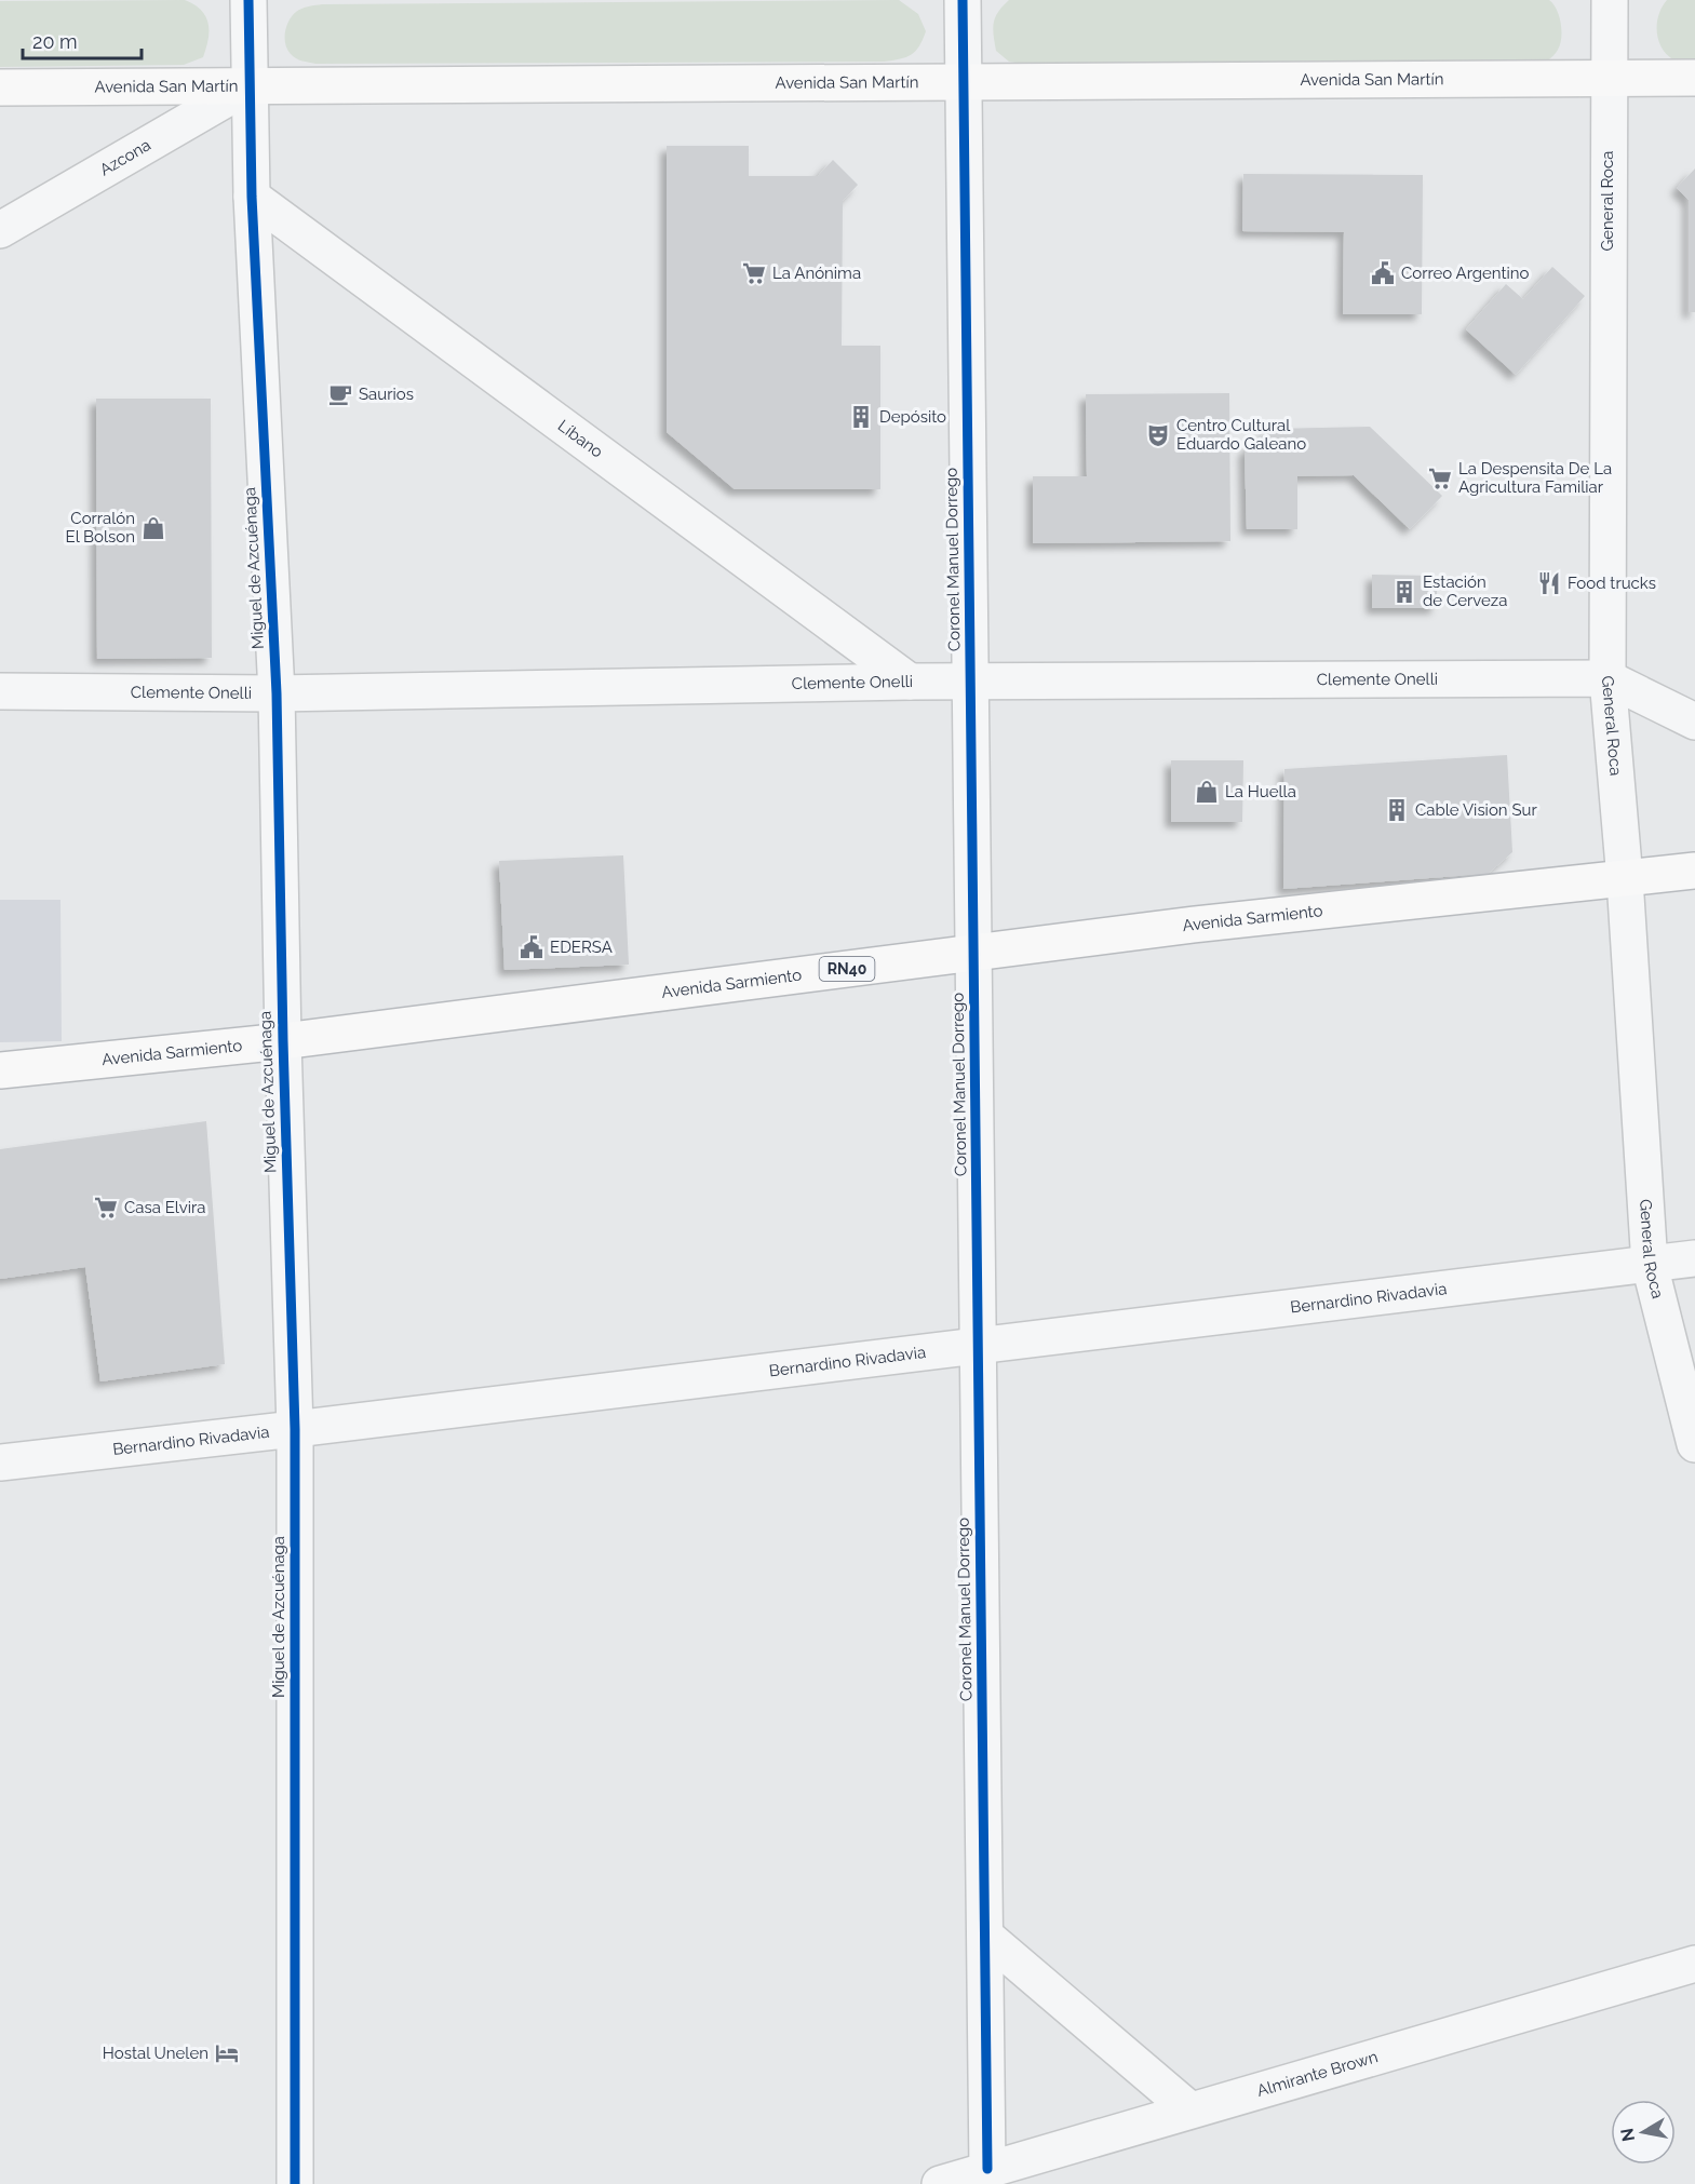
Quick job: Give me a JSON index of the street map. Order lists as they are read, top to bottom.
{
  "streets": {
    "main road": ["Avenida San Martín", "Avenida Sarmiento", "RN40"],
    "street": [
      "Azcona",
      "General Roca",
      "Líbano",
      "Coronel Manuel Dorrego",
      "Miguel de Azcuénaga",
      "Clemente Onelli",
      "Bernardino Rivadavia",
      "Almirante Brown"
    ]
  },
  "crossings": [
    ["Avenida San Martín", "Azcona"],
    ["Avenida San Martín", "General Roca"],
    ["Avenida San Martín", "Coronel Manuel Dorrego"],
    ["Avenida San Martín", "Miguel de Azcuénaga"],
    ["Azcona", "Miguel de Azcuénaga"],
    ["General Roca", "Clemente Onelli"],
    ["General Roca", "Avenida Sarmiento"],
    ["General Roca", "Bernardino Rivadavia"],
    ["Líbano", "Miguel de Azcuénaga"],
    ["Líbano", "Clemente Onelli"],
    ["Coronel Manuel Dorrego", "Clemente Onelli"],
    ["Coronel Manuel Dorrego", "Avenida Sarmiento"],
    ["Coronel Manuel Dorrego", "Bernardino Rivadavia"],
    ["Coronel Manuel Dorrego", "Almirante Brown"],
    ["Miguel de Azcuénaga", "Clemente Onelli"],
    ["Miguel de Azcuénaga", "Avenida Sarmiento"],
    ["Miguel de Azcuénaga", "Bernardino Rivadavia"]
  ],
  "places": {
    "supermarket": ["La Anónima", "La Despensita De La Agricultura Familiar", "Casa Elvira"],
    "public building": ["Correo Argentino", "EDERSA"],
    "cafe": ["Saurios"],
    "building": ["Depósito", "Estación de Cerveza", "Cable Vision Sur"],
    "theatre": ["Centro Cultural Eduardo Galeano"],
    "shop": ["Corralón El Bolson", "La Huella"],
    "restaurant": ["Food trucks"],
    "hotel": ["Hostal Unelen"]
  },
  "scale_bar": "20 m",
  "north": "left"
}
